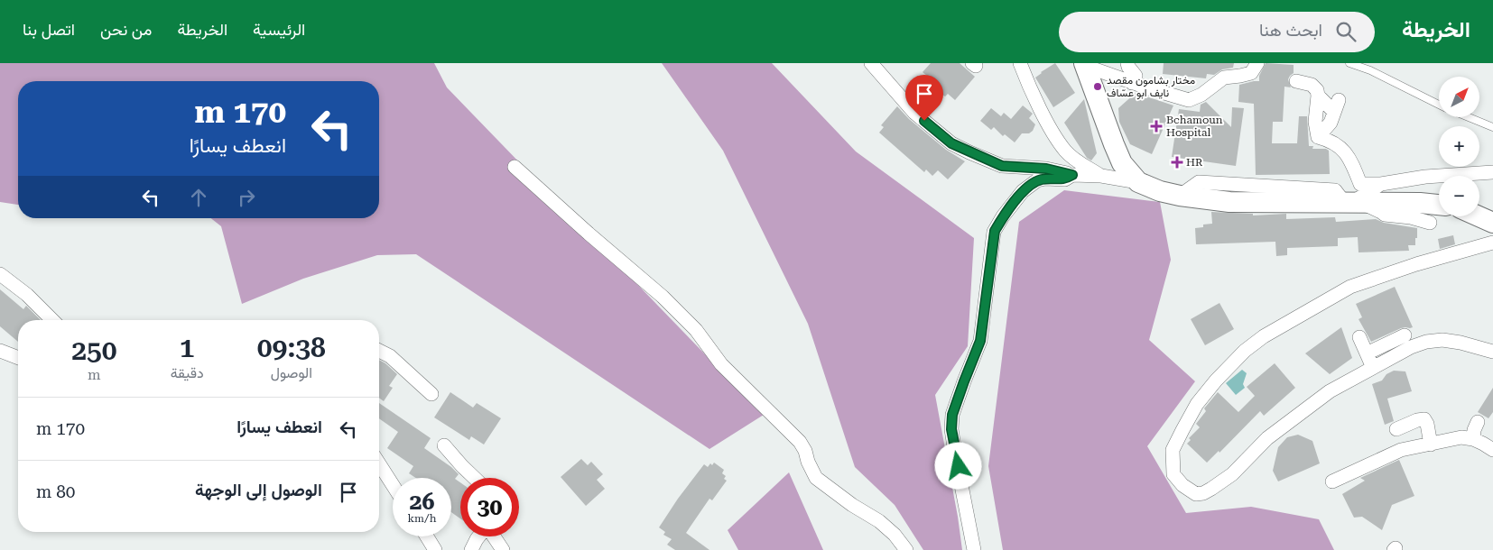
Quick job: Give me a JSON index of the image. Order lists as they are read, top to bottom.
{
  "places": {
    "other": ["مختار بشامون مقصد نايف ابو عسّاف"],
    "health": ["Bchamoun Hospital", "HR"]
  },
  "north": "top right",
  "page": {
    "header": "الخريطة",
    "search": "ابحث هنا",
    "nav": [
      "الرئيسية",
      "الخريطة",
      "من نحن",
      "اتصل بنا"
    ],
    "map_buttons": ["+", "−"],
    "turn": ["170 m", "انعطف يسارًا"],
    "eta": [
      "09:38",
      "الوصول",
      "1",
      "دقيقة",
      "250",
      "m"
    ],
    "list": [
      {
        "name": "انعطف يسارًا",
        "value": "170 m"
      },
      {
        "name": "الوصول إلى الوجهة",
        "value": "80 m"
      }
    ],
    "speed": "26 km/h",
    "limit": "30"
  }
}
